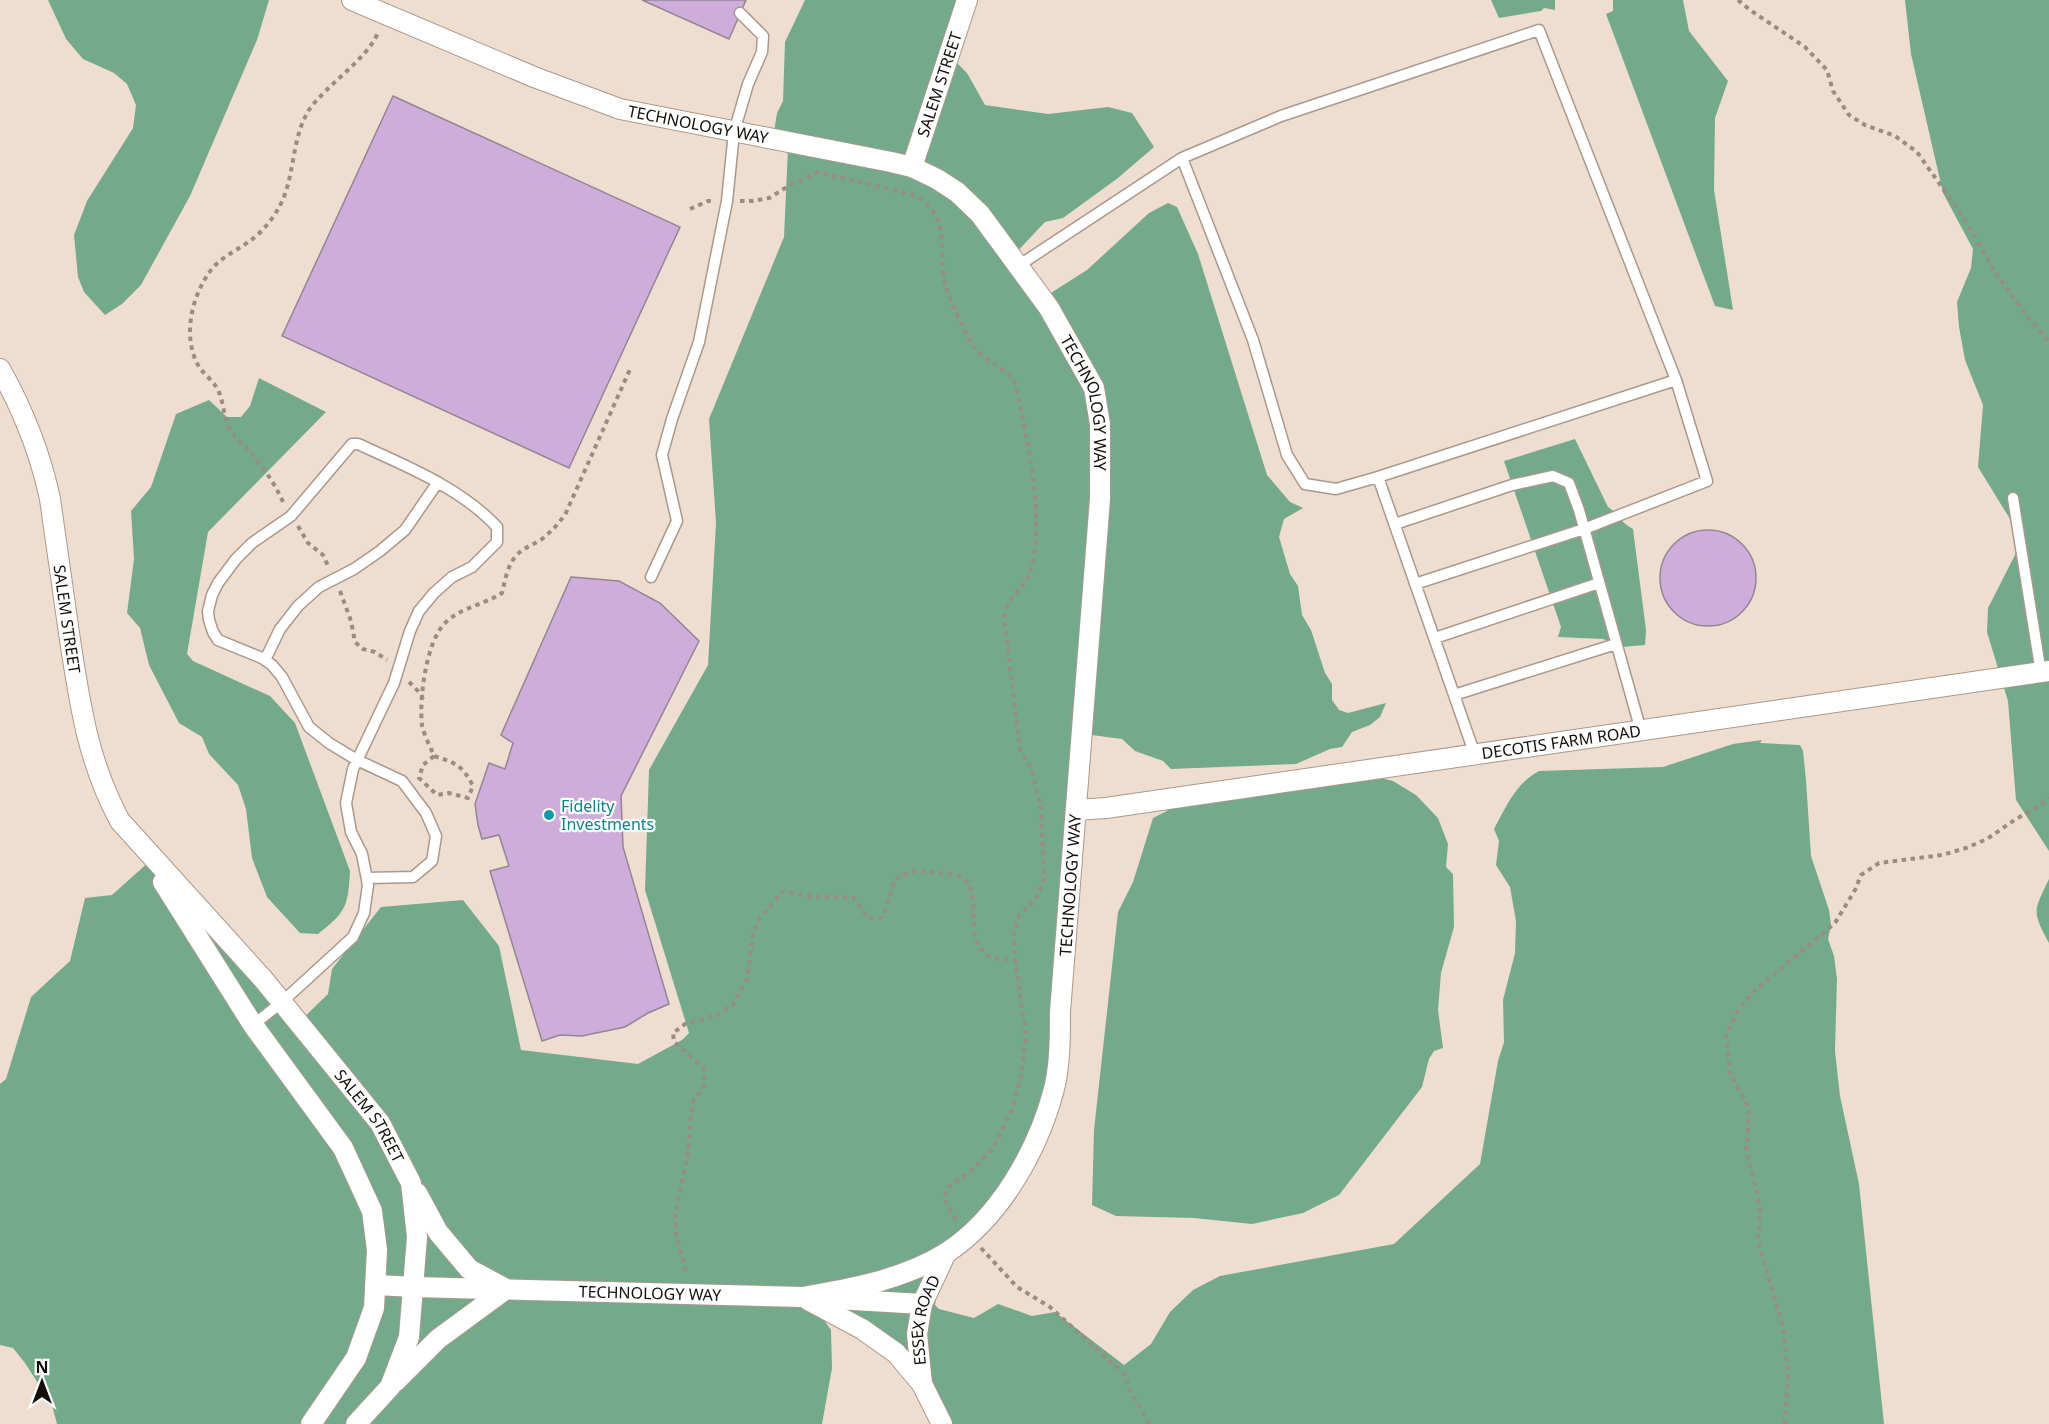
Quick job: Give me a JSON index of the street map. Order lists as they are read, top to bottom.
{
  "streets": {
    "street": [
      "SALEM STREET",
      "TECHNOLOGY WAY",
      "DECOTIS FARM ROAD",
      "ESSEX ROAD"
    ]
  },
  "crossings": [
    ["SALEM STREET", "TECHNOLOGY WAY"],
    ["TECHNOLOGY WAY", "DECOTIS FARM ROAD"],
    ["TECHNOLOGY WAY", "ESSEX ROAD"]
  ],
  "places": ["Fidelity Investments"],
  "north": "top"
}
